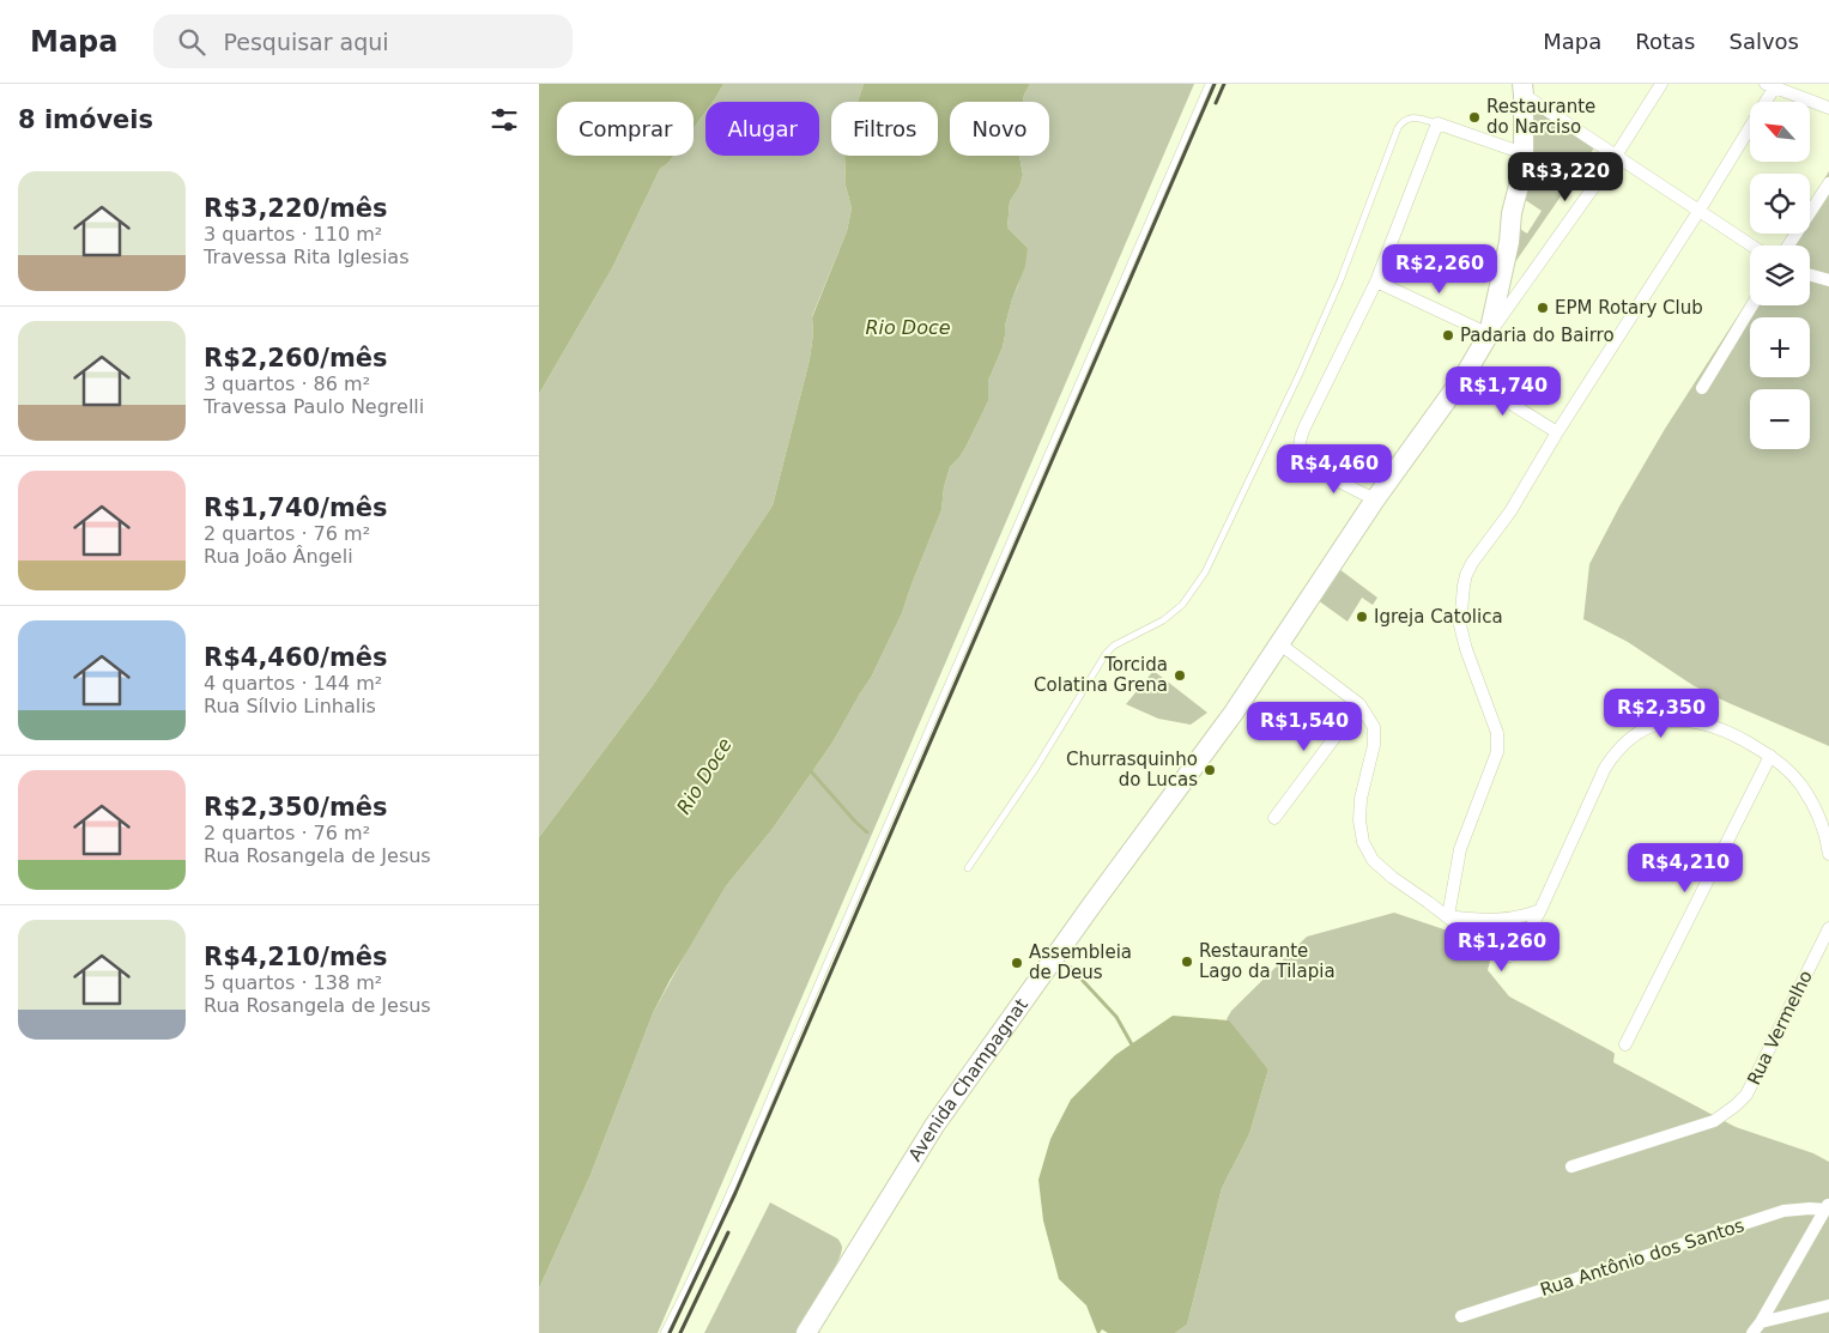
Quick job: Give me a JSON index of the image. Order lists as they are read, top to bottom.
{
  "streets": {
    "main road": ["Avenida Champagnat"],
    "street": ["Rua Vermelho", "Rua Antônio dos Santos"]
  },
  "water": ["Rio Doce"],
  "places": [
    "Restaurante do Narciso",
    "EPM Rotary Club",
    "Padaria do Bairro",
    "Igreja Catolica",
    "Torcida Colatina Grena",
    "Churrasquinho do Lucas",
    "Restaurante Lago da Tilapia",
    "Assembleia de Deus"
  ],
  "north": "top left",
  "page": {
    "header": "Mapa",
    "search": "Pesquisar aqui",
    "nav": ["Mapa", "Rotas", "Salvos"],
    "heading": "8 imóveis",
    "map_buttons": ["+", "−"],
    "chip": [
      "Comprar",
      "Alugar",
      "Filtros",
      "Novo"
    ],
    "price": [
      "R$3,220",
      "R$2,260",
      "R$1,740",
      "R$4,460",
      "R$2,350",
      "R$1,540",
      "R$4,210",
      "R$1,260"
    ],
    "list": [
      {
        "name": "R$3,220/mês",
        "note": "3 quartos · 110 m² · Travessa Rita Iglesias"
      },
      {
        "name": "R$2,260/mês",
        "note": "3 quartos · 86 m² · Travessa Paulo Negrelli"
      },
      {
        "name": "R$1,740/mês",
        "note": "2 quartos · 76 m² · Rua João Ângeli"
      },
      {
        "name": "R$4,460/mês",
        "note": "4 quartos · 144 m² · Rua Sílvio Linhalis"
      },
      {
        "name": "R$2,350/mês",
        "note": "2 quartos · 76 m² · Rua Rosangela de Jesus"
      },
      {
        "name": "R$4,210/mês",
        "note": "5 quartos · 138 m² · Rua Rosangela de Jesus"
      }
    ]
  }
}
